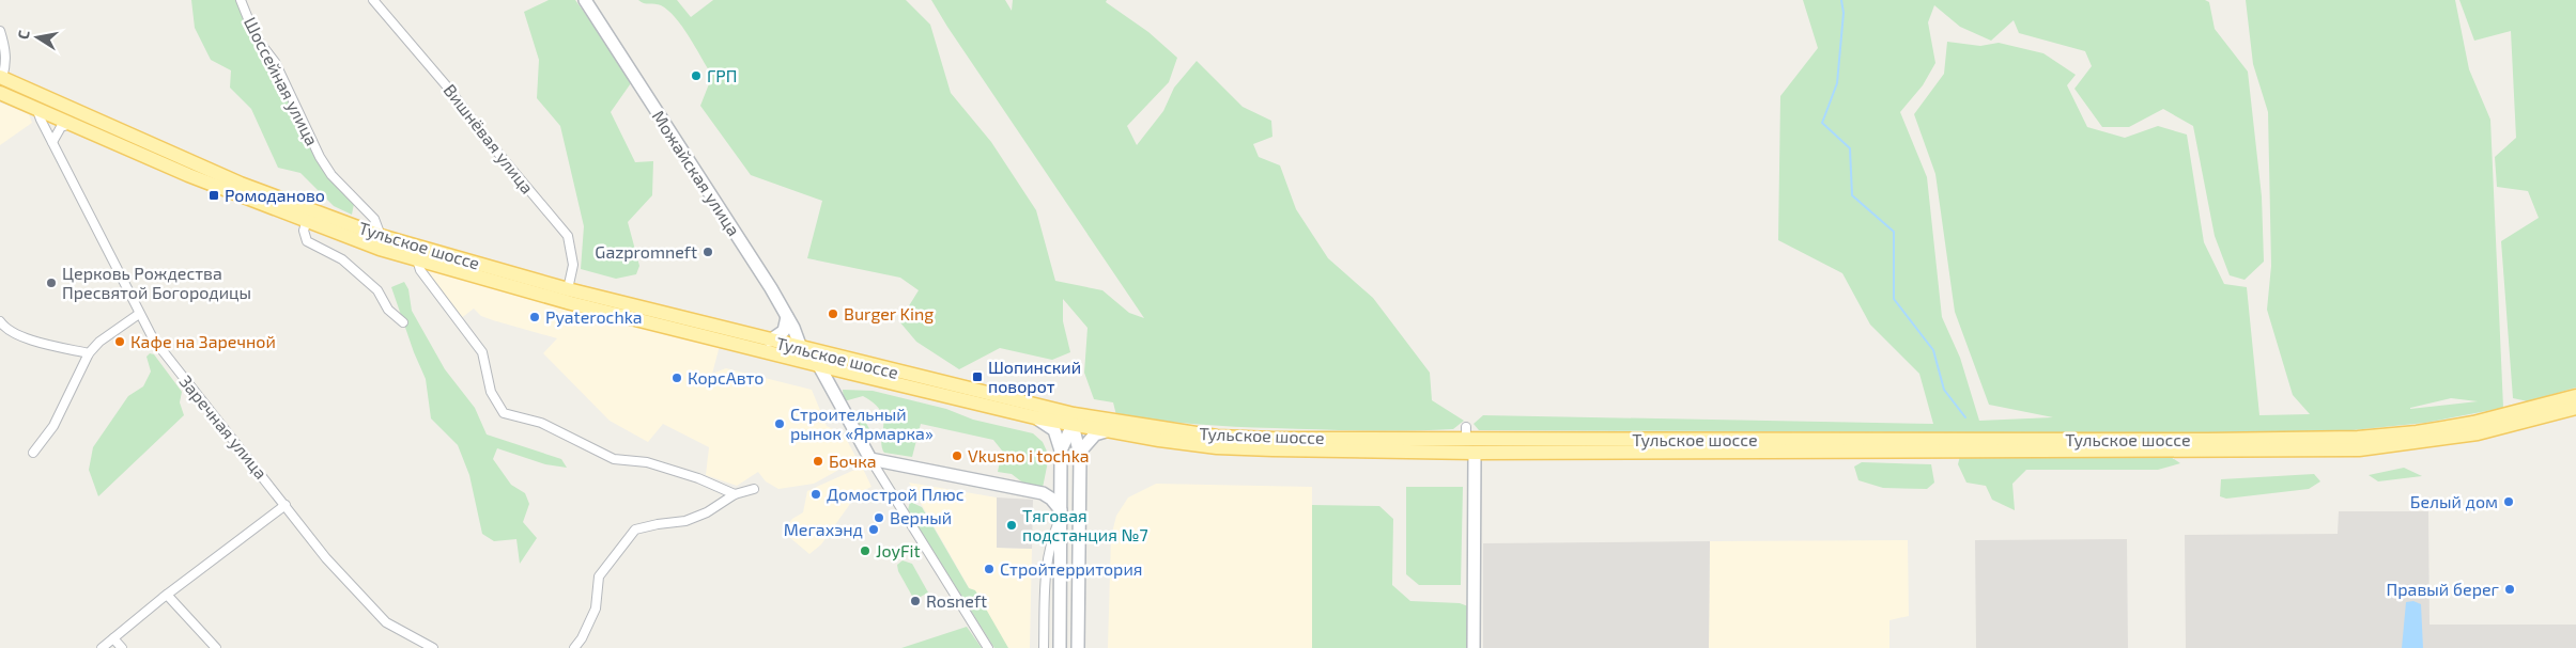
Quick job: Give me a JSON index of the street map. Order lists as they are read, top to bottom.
{
  "streets": {
    "main road": ["Тульское шоссе"],
    "street": [
      "Шоссейная улица",
      "Вишнёвая улица",
      "Можайская улица",
      "Заречная улица"
    ]
  },
  "crossings": [
    ["Шоссейная улица", "Тульское шоссе"],
    ["Вишнёвая улица", "Тульское шоссе"],
    ["Можайская улица", "Тульское шоссе"],
    ["Тульское шоссе", "Заречная улица"]
  ],
  "places": {
    "other": [
      "ГРП",
      "Gazpromneft",
      "Церковь Рождества Пресвятой Богородицы",
      "Burger King",
      "Pyaterochka",
      "Кафе на Заречной",
      "КорсАвто",
      "Строительный рынок «Ярмарка»",
      "Vkusno i tochka",
      "Бочка",
      "Домострой Плюс",
      "Белый дом",
      "Верный",
      "Тяговая подстанция №7",
      "Мегахэнд",
      "JoyFit",
      "Стройтерритория",
      "Правый берег",
      "Rosneft"
    ],
    "transit": ["Ромоданово", "Шопинский поворот"]
  },
  "north": "left"
}
